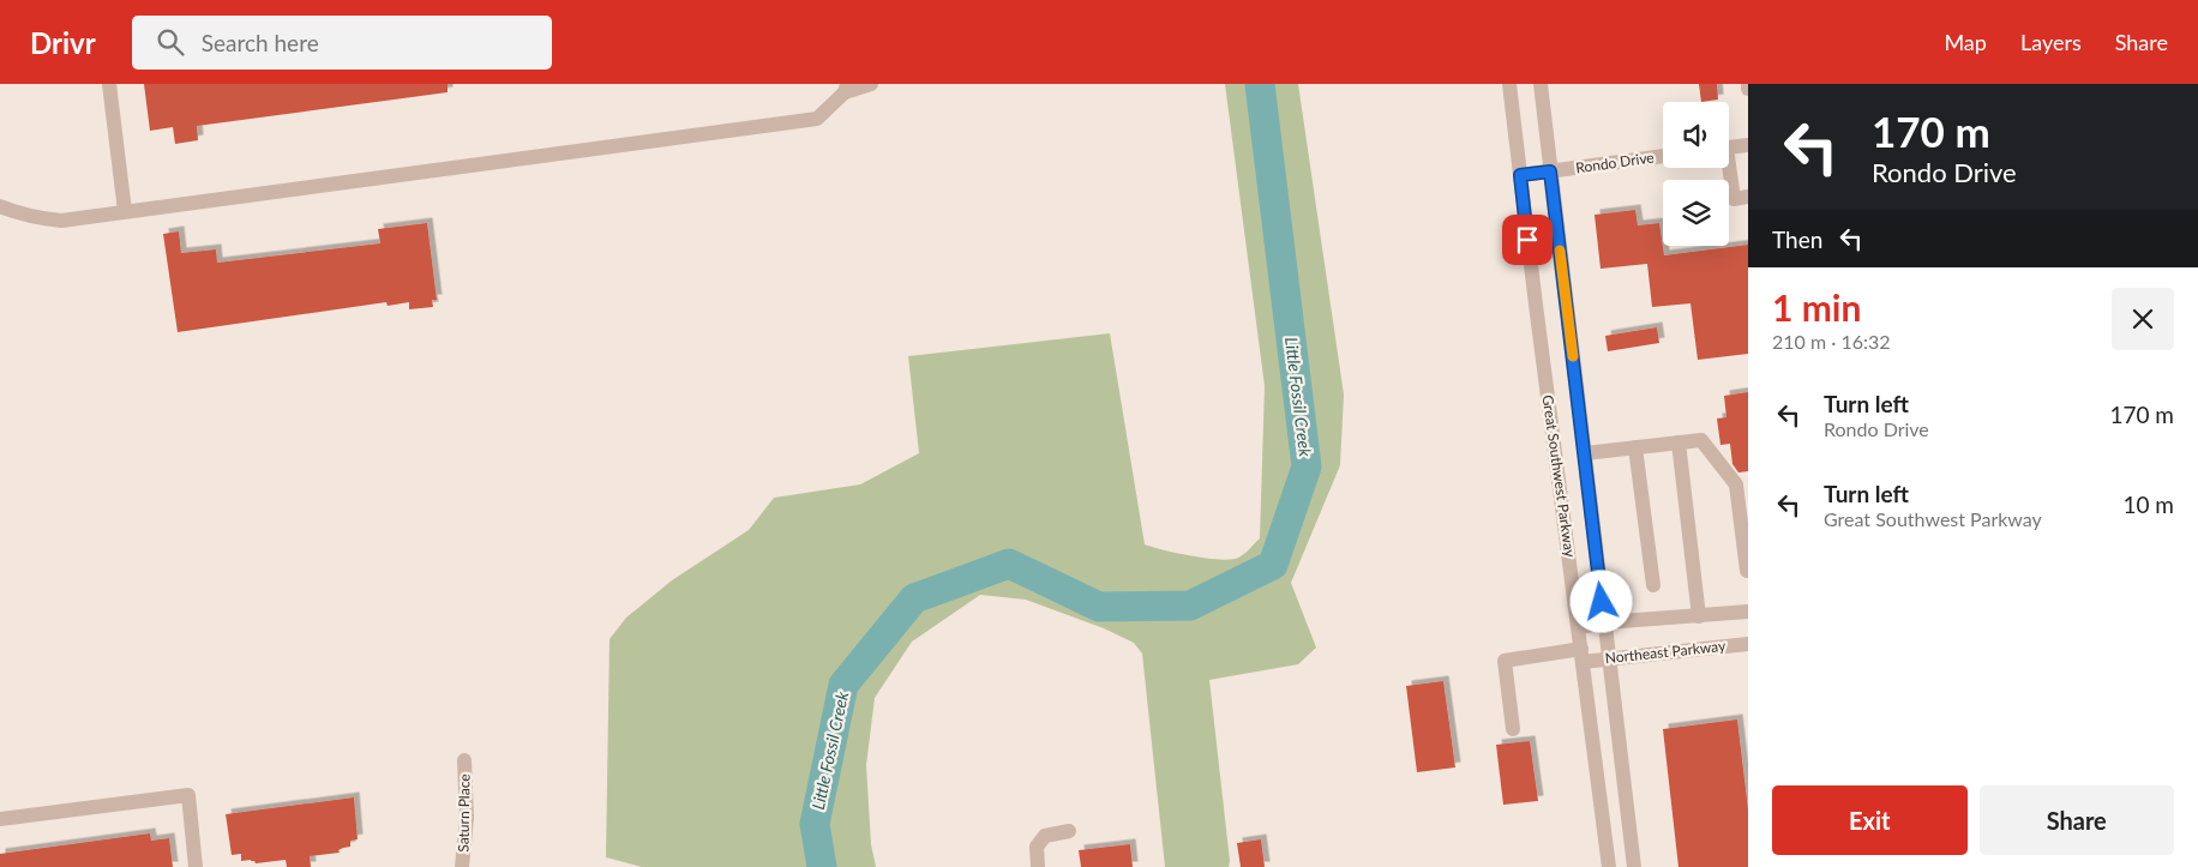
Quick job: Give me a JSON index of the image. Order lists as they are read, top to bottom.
{
  "streets": {
    "street": [
      "Rondo Drive",
      "Great Southwest Parkway",
      "Northeast Parkway",
      "Saturn Place"
    ]
  },
  "crossings": [
    ["Rondo Drive", "Great Southwest Parkway"],
    ["Great Southwest Parkway", "Northeast Parkway"]
  ],
  "water": ["Little Fossil Creek"],
  "page": {
    "header": "Drivr",
    "search": "Search here",
    "nav": ["Map", "Layers", "Share"],
    "turn": ["170 m", "Rondo Drive"],
    "then": "Then",
    "heading": ["1 min", "210 m · 16:32"],
    "list": [
      {
        "name": "Turn left",
        "note": "Rondo Drive",
        "value": "170 m"
      },
      {
        "name": "Turn left",
        "note": "Great Southwest Parkway",
        "value": "10 m"
      }
    ],
    "buttons": ["Exit", "Share"]
  }
}
